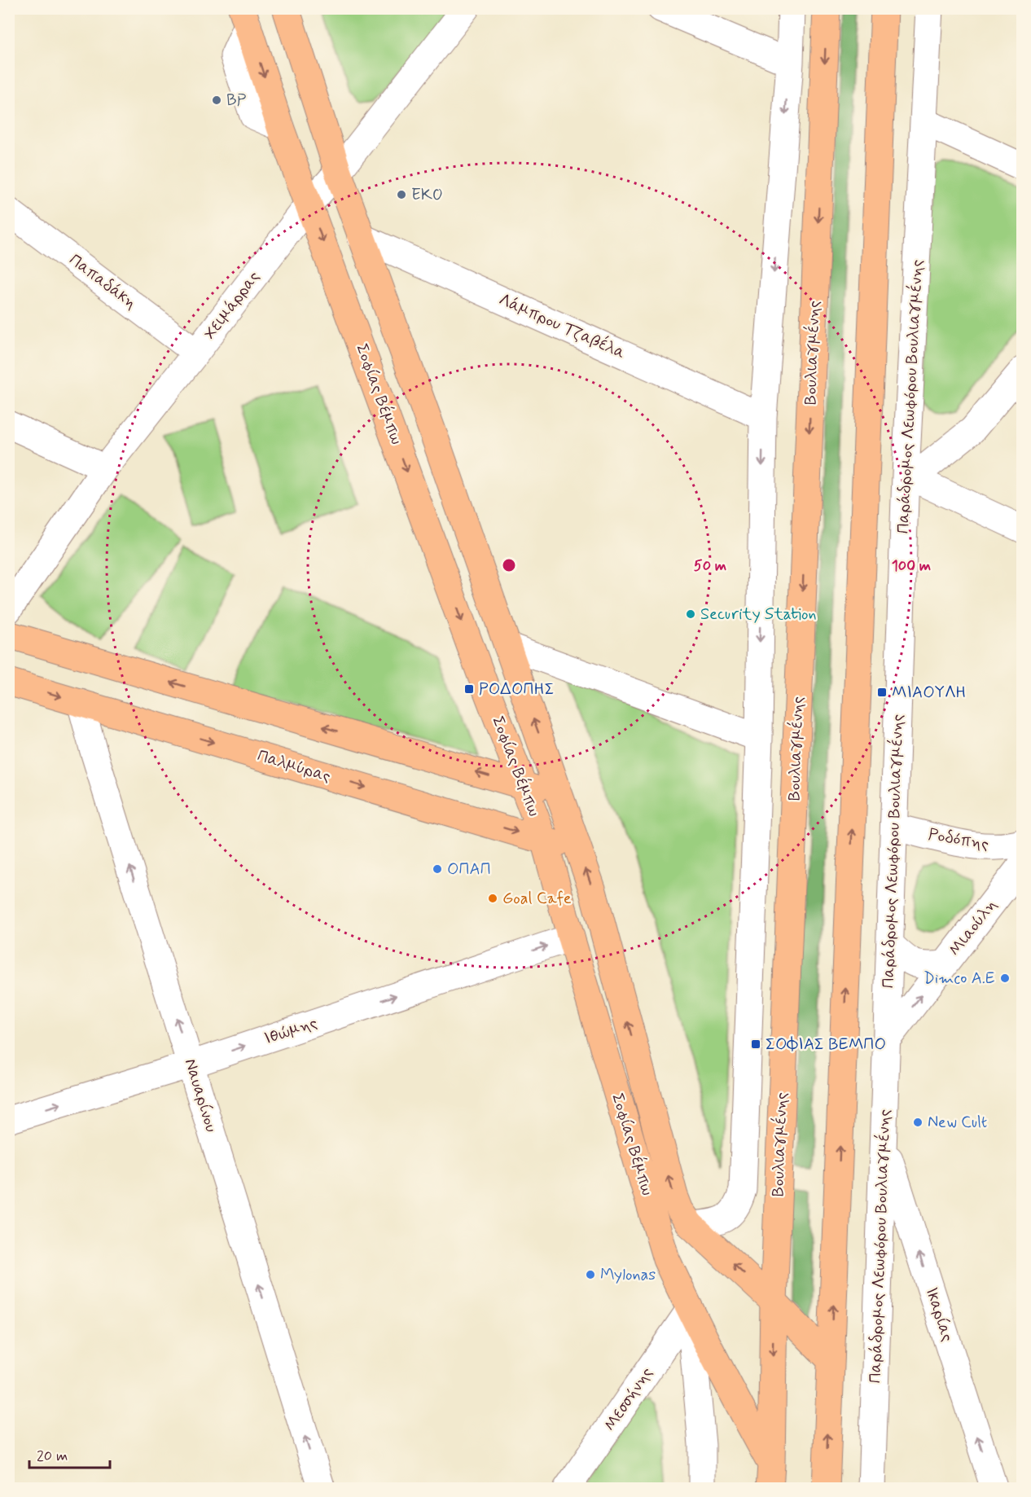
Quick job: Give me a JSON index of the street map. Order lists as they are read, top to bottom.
{
  "streets": {
    "main road": ["Βουλιαγμένης", "Σοφίας Βέμπω", "Παλμύρας"],
    "street": [
      "Παπαδάκη",
      "Χειμάρρας",
      "Λάμπρου Τζαβέλα",
      "Παράδρομος Λεωφόρου Βουλιαγμένης",
      "Ροδόπης",
      "Μιαούλη",
      "Ιθώμης",
      "Ναυαρίνου",
      "Ικαρίας",
      "Μεσσήνης"
    ]
  },
  "crossings": [
    ["Παπαδάκη", "Χειμάρρας"],
    ["Χειμάρρας", "Σοφίας Βέμπω"],
    ["Λάμπρου Τζαβέλα", "Σοφίας Βέμπω"],
    ["Βουλιαγμένης", "Σοφίας Βέμπω"],
    ["Σοφίας Βέμπω", "Παλμύρας"],
    ["Σοφίας Βέμπω", "Ιθώμης"],
    ["Σοφίας Βέμπω", "Μεσσήνης"],
    ["Παράδρομος Λεωφόρου Βουλιαγμένης", "Ροδόπης"],
    ["Παράδρομος Λεωφόρου Βουλιαγμένης", "Μιαούλη"],
    ["Παράδρομος Λεωφόρου Βουλιαγμένης", "Ικαρίας"],
    ["Παλμύρας", "Ναυαρίνου"],
    ["Ιθώμης", "Ναυαρίνου"]
  ],
  "one_way": [
    "Μιαούλη",
    "Ιθώμης",
    "Ναυαρίνου",
    "Ικαρίας"
  ],
  "places": {
    "other": [
      "BP",
      "EKO",
      "Security Station",
      "ΟΠΑΠ",
      "Goal Cafe",
      "Dimco Α.Ε",
      "New Cult",
      "Mylonas"
    ],
    "transit": ["ΡΟΔΟΠΗΣ", "ΜΙΑΟΥΛΗ", "ΣΟΦΙΑΣ ΒΕΜΠΟ"]
  },
  "scale_bar": "20 m",
  "rings": ["50 m", "100 m"]
}
